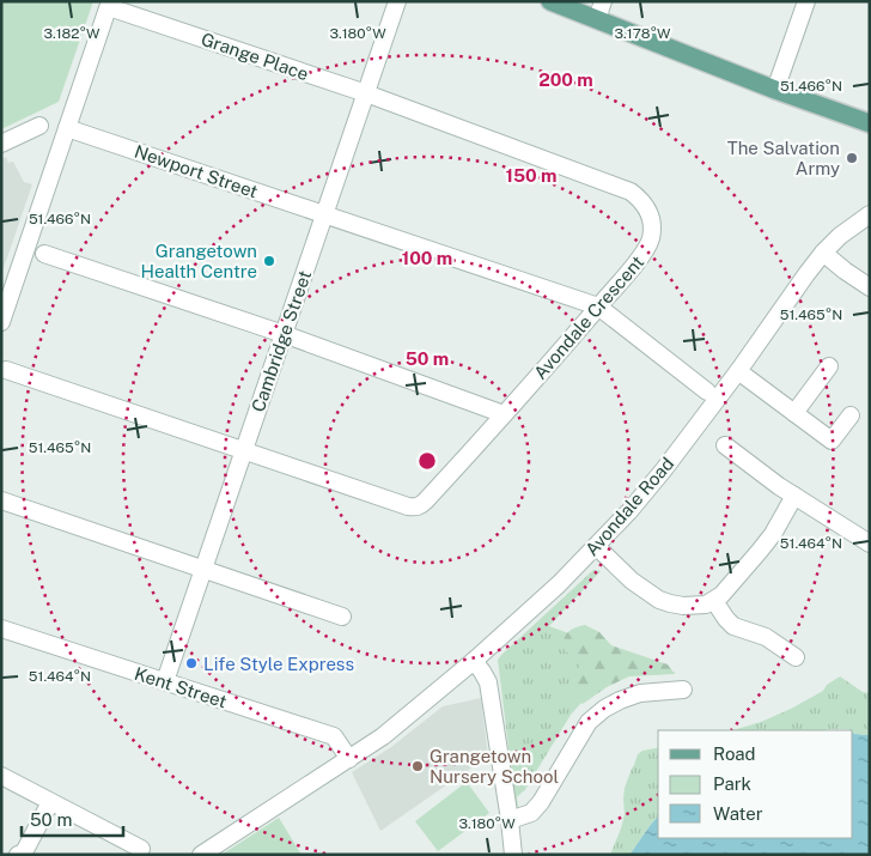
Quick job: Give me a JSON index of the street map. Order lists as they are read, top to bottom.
{
  "streets": {
    "street": [
      "Grange Place",
      "Newport Street",
      "Avondale Crescent",
      "Cambridge Street",
      "Avondale Road",
      "Kent Street"
    ]
  },
  "crossings": [
    ["Grange Place", "Avondale Crescent"],
    ["Grange Place", "Cambridge Street"],
    ["Newport Street", "Avondale Crescent"],
    ["Newport Street", "Cambridge Street"],
    ["Avondale Crescent", "Cambridge Street"],
    ["Cambridge Street", "Kent Street"],
    ["Avondale Road", "Kent Street"]
  ],
  "places": [
    "The Salvation Army",
    "Grangetown Health Centre",
    "Life Style Express",
    "Grangetown Nursery School"
  ],
  "legend": ["Road", "Park", "Water"],
  "scale_bar": "50 m",
  "coordinates": [
    "3.182°W",
    "3.180°W",
    "3.178°W",
    "51.466°N",
    "51.465°N",
    "51.464°N"
  ],
  "rings": [
    "200 m",
    "150 m",
    "100 m",
    "50 m"
  ]
}
